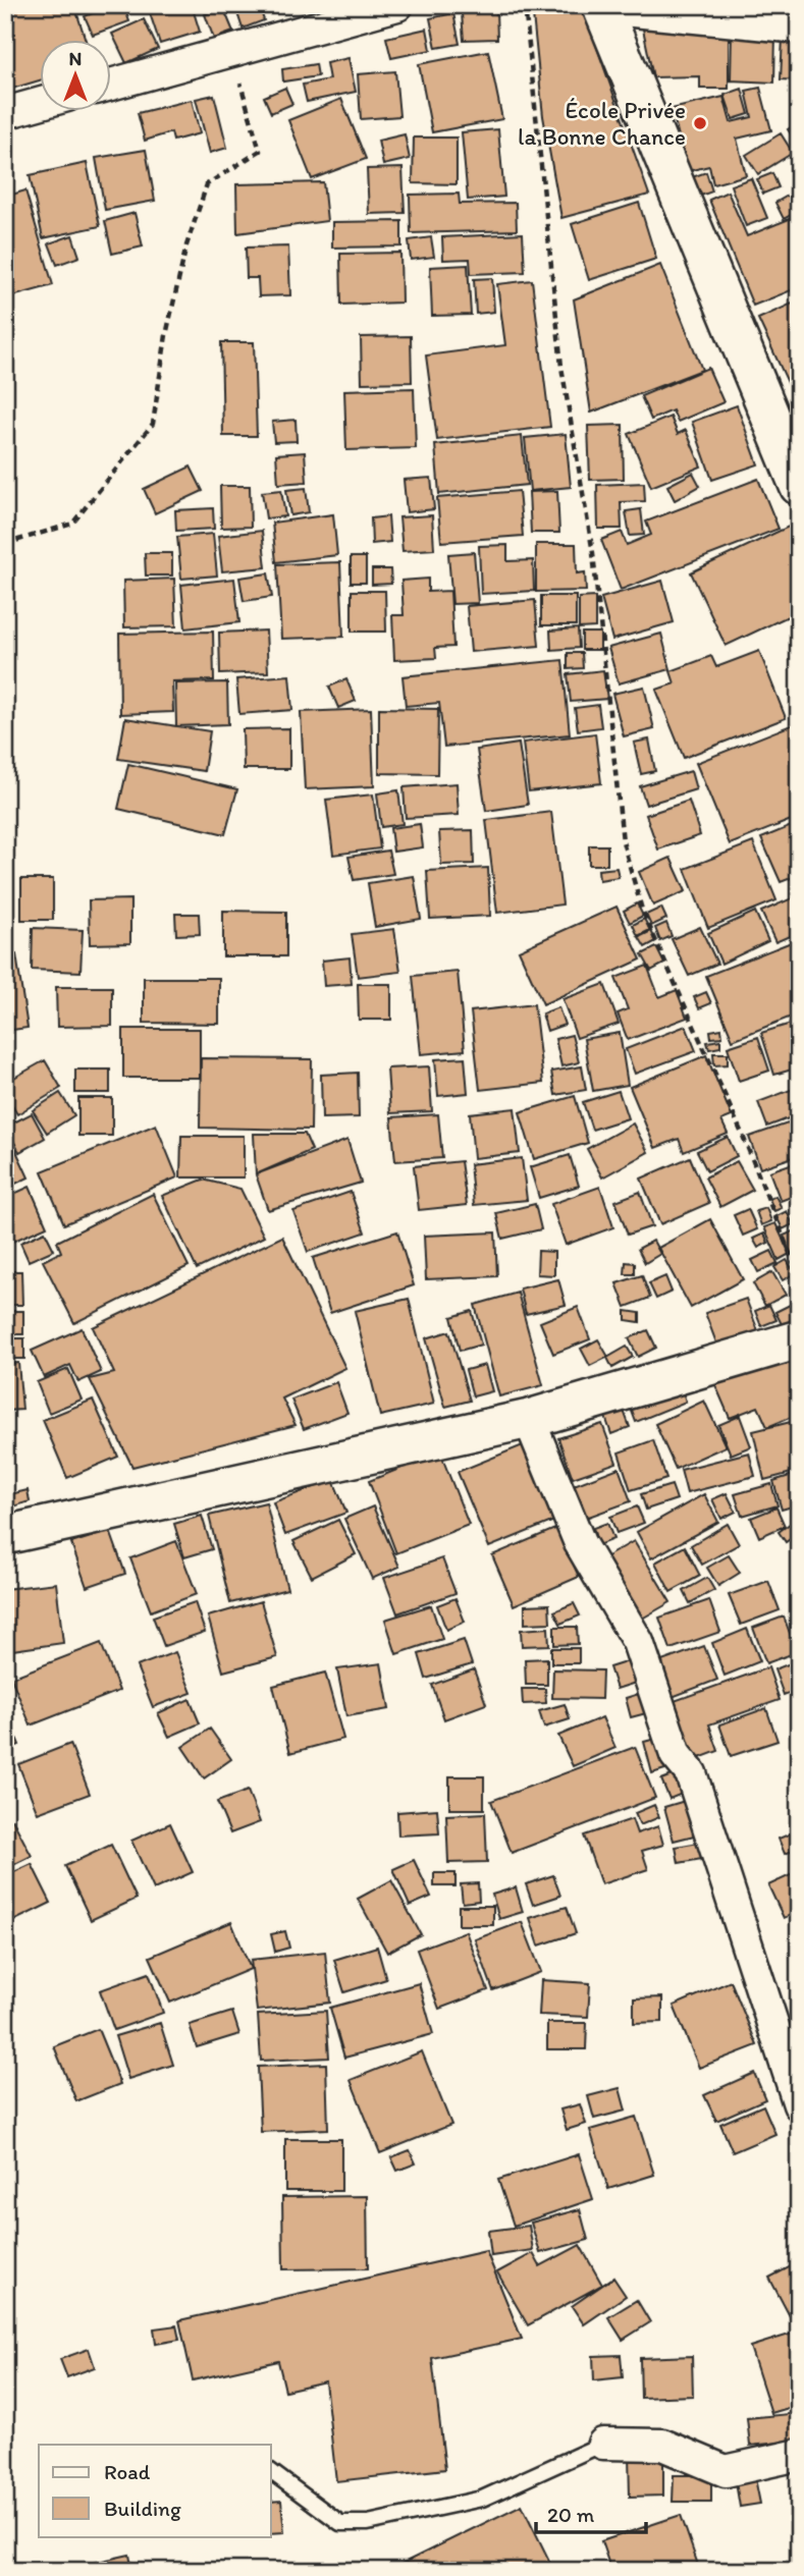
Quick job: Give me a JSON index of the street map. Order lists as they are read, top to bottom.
{
  "places": ["École Privée la Bonne Chance"],
  "legend": ["Road", "Building"],
  "scale_bar": "20 m",
  "north": "top"
}
